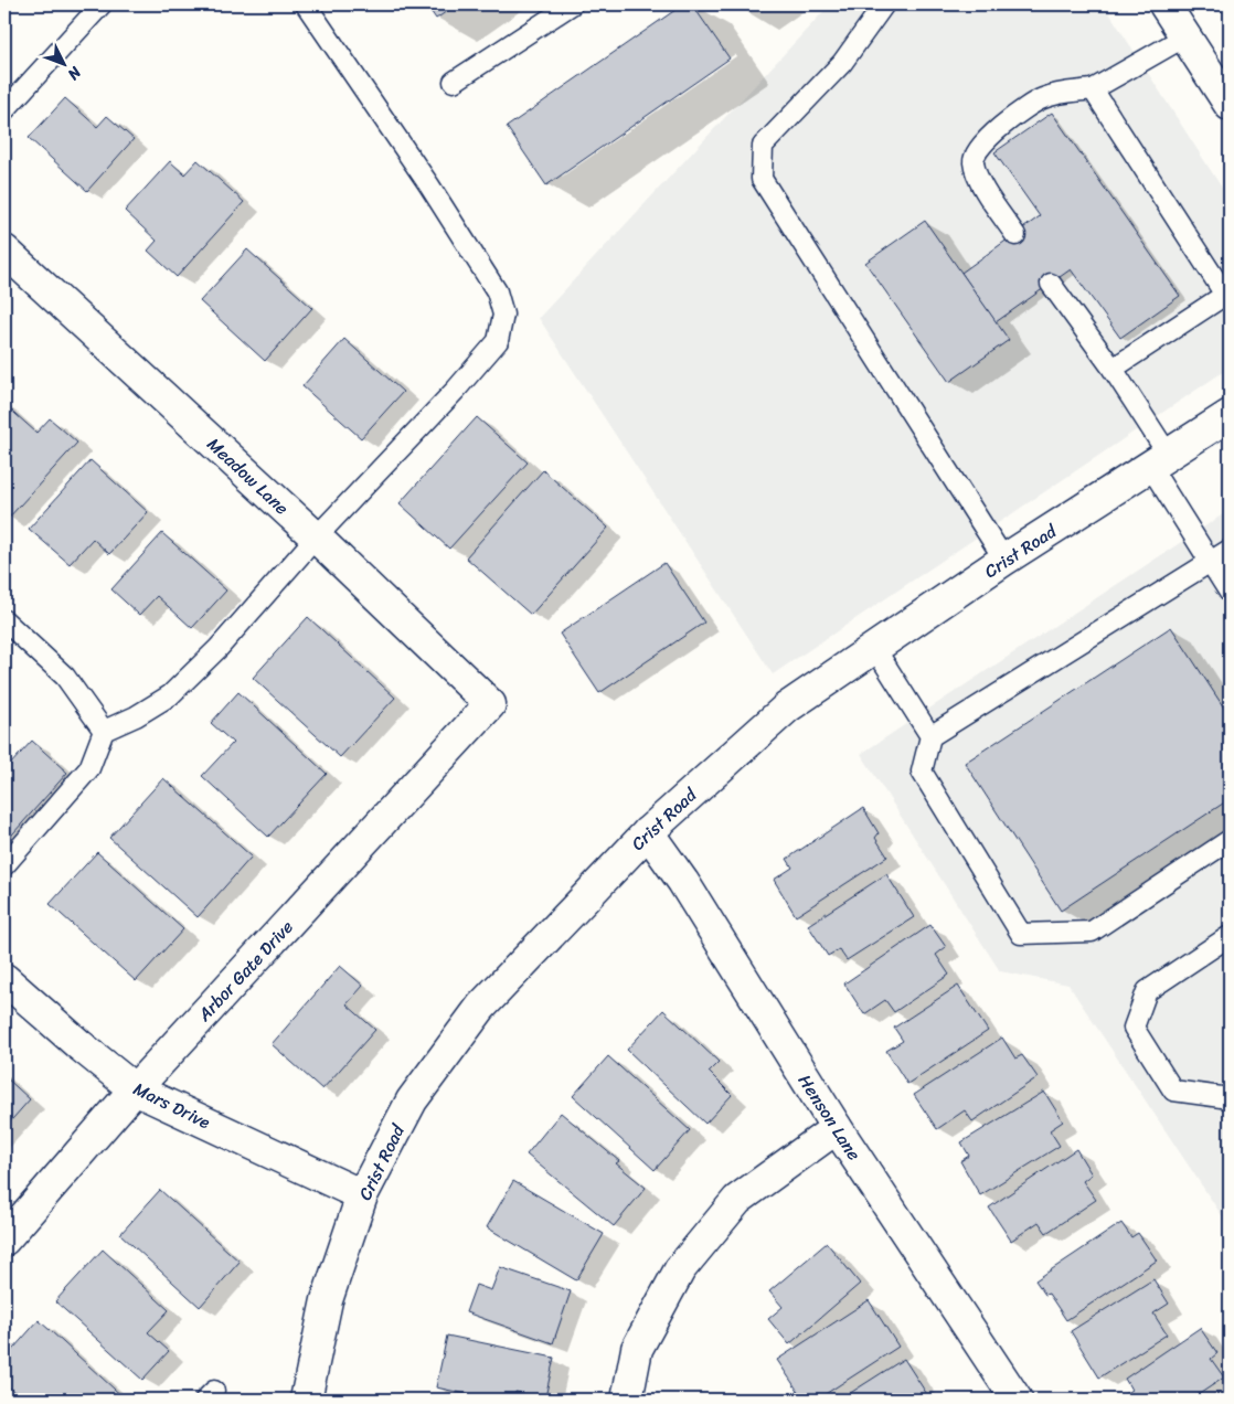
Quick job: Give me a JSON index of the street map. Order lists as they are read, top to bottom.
{
  "streets": {
    "street": [
      "Meadow Lane",
      "Crist Road",
      "Arbor Gate Drive",
      "Mars Drive",
      "Henson Lane"
    ]
  },
  "crossings": [
    ["Meadow Lane", "Arbor Gate Drive"],
    ["Crist Road", "Mars Drive"],
    ["Crist Road", "Henson Lane"],
    ["Arbor Gate Drive", "Mars Drive"]
  ],
  "north": "bottom right"
}
